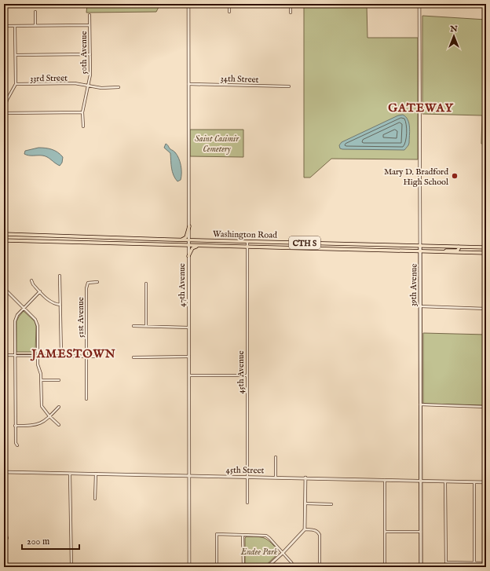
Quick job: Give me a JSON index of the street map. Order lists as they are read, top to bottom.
{
  "streets": {
    "main road": ["Washington Road", "CTH S", "39th Avenue"],
    "street": [
      "50th Avenue",
      "33rd Street",
      "34th Street",
      "47th Avenue",
      "51st Avenue",
      "45th Avenue",
      "45th Street"
    ]
  },
  "crossings": [
    ["50th Avenue", "33rd Street"],
    ["34th Street", "47th Avenue"],
    ["Washington Road", "47th Avenue"],
    ["Washington Road", "39th Avenue"],
    ["Washington Road", "45th Avenue"],
    ["47th Avenue", "45th Street"],
    ["39th Avenue", "45th Street"],
    ["45th Avenue", "45th Street"]
  ],
  "districts": ["GATEWAY", "JAMESTOWN"],
  "parks": ["Saint Casimir Cemetery", "Endee Park"],
  "places": ["Mary D. Bradford High School"],
  "scale_bar": "200 m",
  "north": "top"
}
